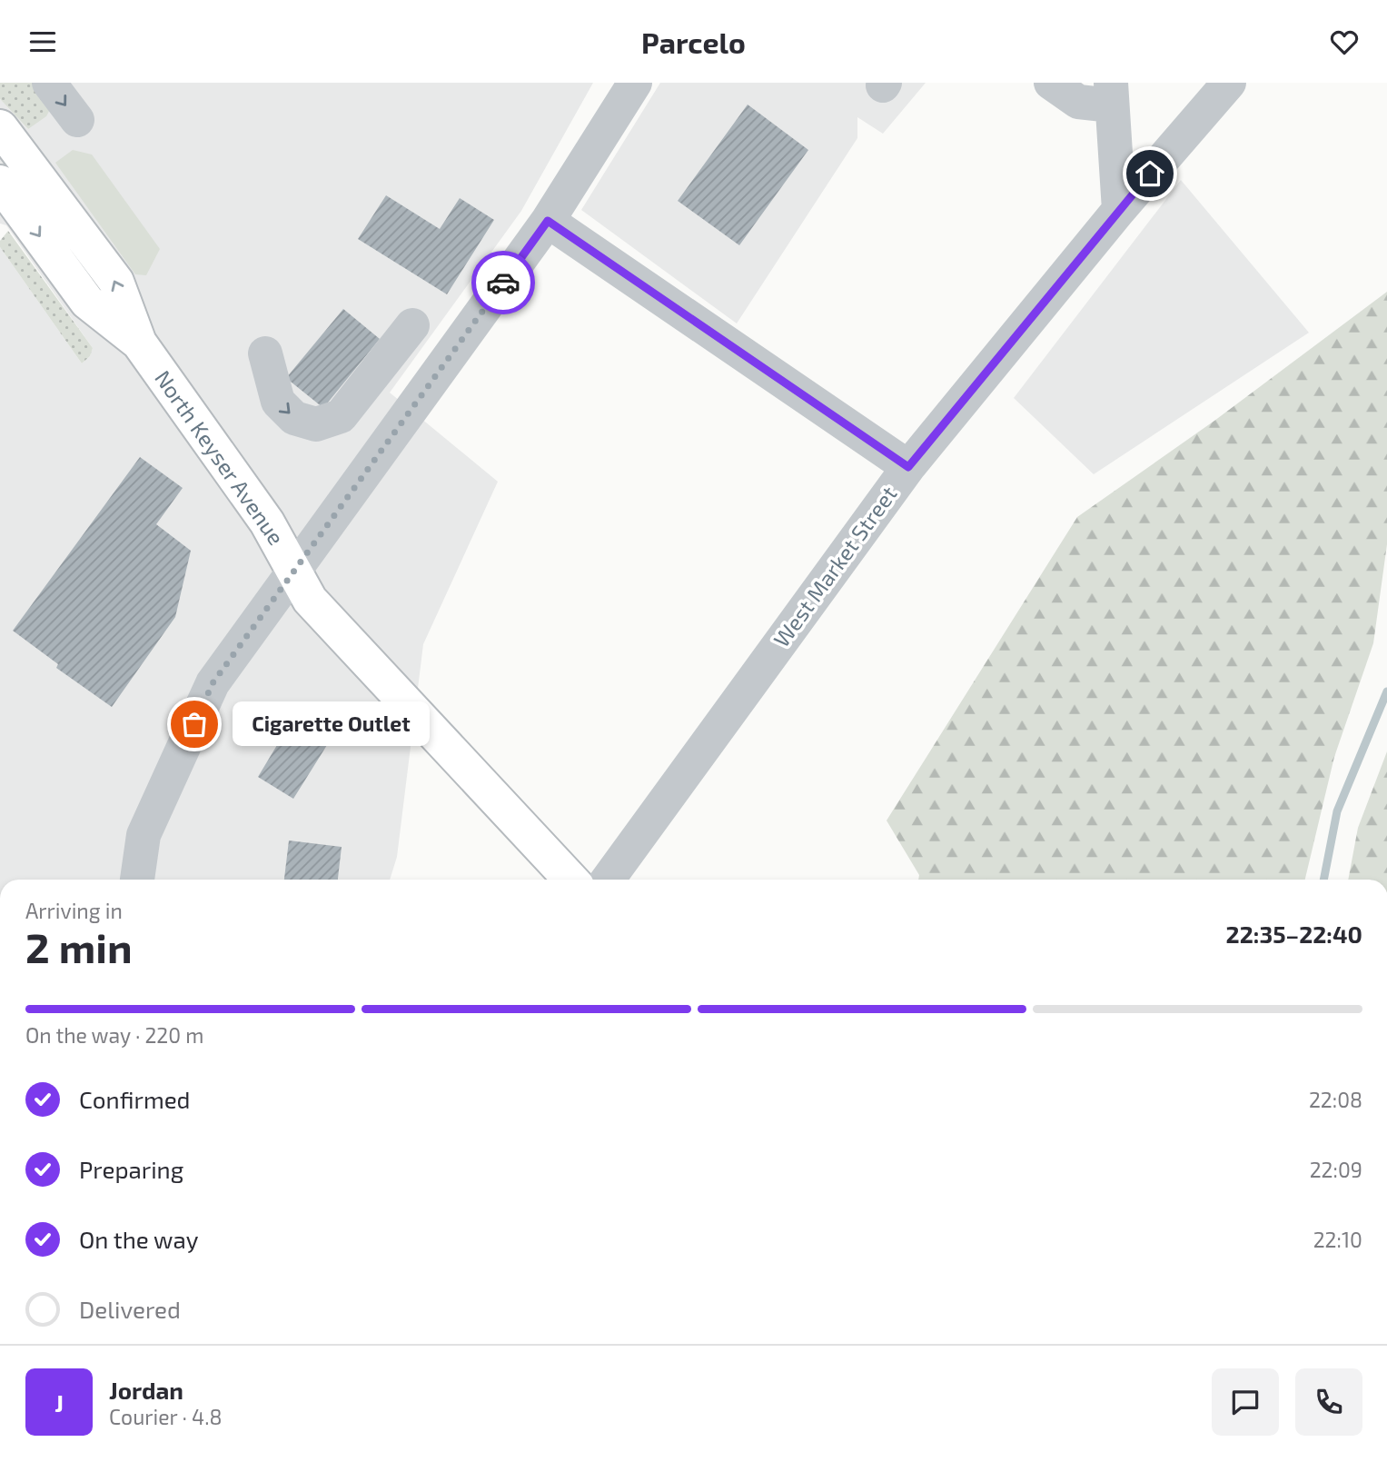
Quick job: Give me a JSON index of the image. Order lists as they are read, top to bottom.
{
  "streets": {
    "main road": ["North Keyser Avenue"],
    "street": ["West Market Street"]
  },
  "places": ["Cigarette Outlet"],
  "page": {
    "header": "Parcelo",
    "bubble": "Cigarette Outlet",
    "heading": ["2 min", "Arriving in", "22:35–22:40"],
    "panel": ["Jordan", "Courier · 4.8"],
    "bar": "On the way · 220 m",
    "list": [
      ["Confirmed", "22:08"],
      ["Preparing", "22:09"],
      ["On the way", "22:10"],
      "Delivered"
    ],
    "round": "J"
  }
}
